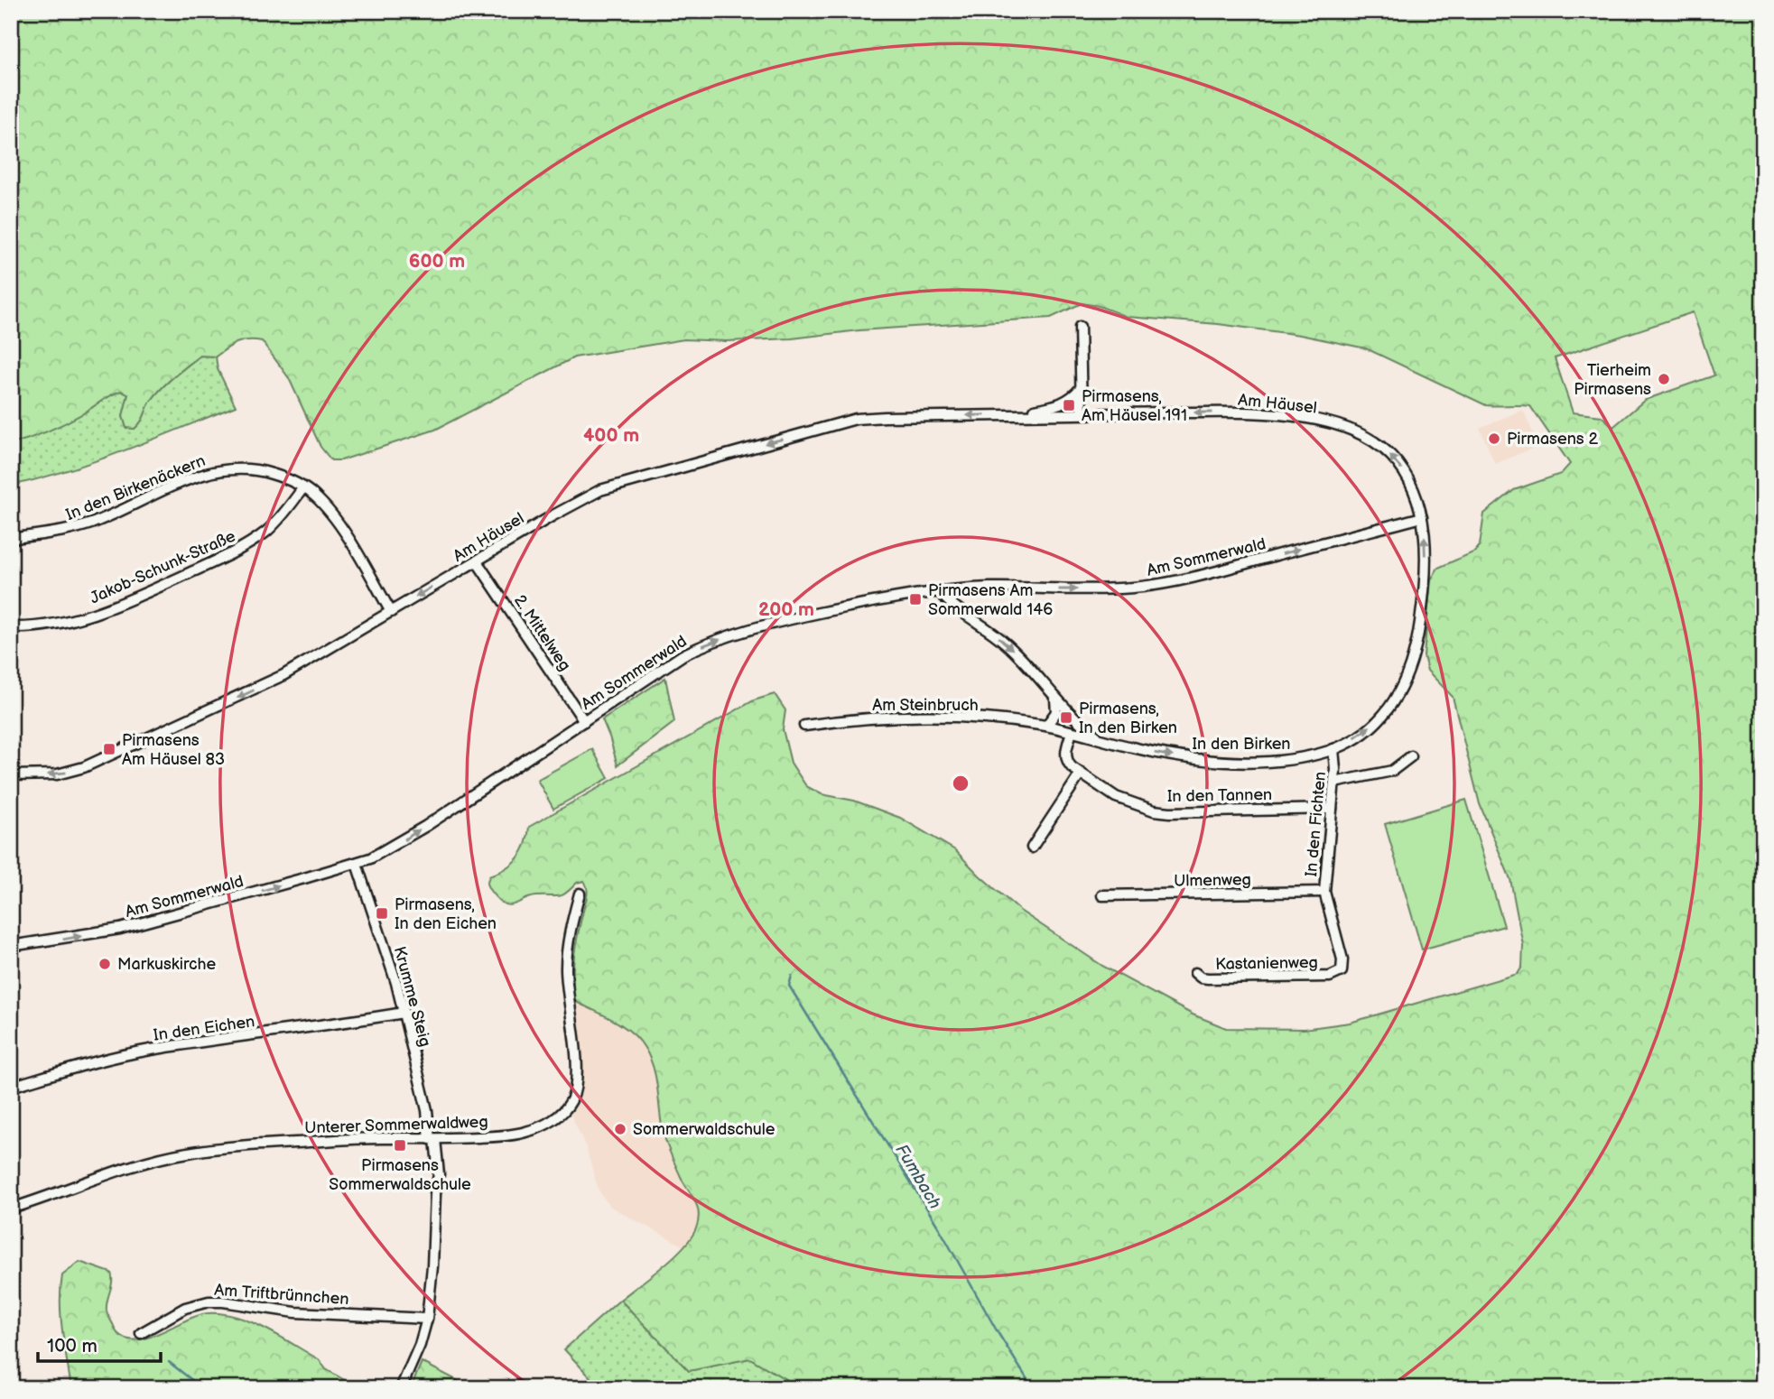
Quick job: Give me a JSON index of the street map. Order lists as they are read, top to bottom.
{
  "streets": {
    "street": [
      "Am Häusel",
      "In den Birkenäckern",
      "Am Sommerwald",
      "Jakob-Schunk-Straße",
      "2. Mittelweg",
      "Am Steinbruch",
      "In den Birken",
      "In den Tannen",
      "In den Fichten",
      "Ulmenweg",
      "Kastanienweg",
      "Krumme Steig",
      "In den Eichen",
      "Unterer Sommerwaldweg",
      "Am Triftbrünnchen"
    ]
  },
  "crossings": [
    ["Am Häusel", "In den Birkenäckern"],
    ["Am Häusel", "Am Sommerwald"],
    ["Am Häusel", "2. Mittelweg"],
    ["Am Häusel", "In den Birken"],
    ["In den Birkenäckern", "Jakob-Schunk-Straße"],
    ["Am Sommerwald", "2. Mittelweg"],
    ["Am Sommerwald", "In den Birken"],
    ["Am Sommerwald", "Krumme Steig"],
    ["Am Steinbruch", "In den Birken"],
    ["In den Birken", "In den Fichten"],
    ["In den Tannen", "In den Fichten"],
    ["In den Fichten", "Ulmenweg"],
    ["In den Fichten", "Kastanienweg"],
    ["Krumme Steig", "In den Eichen"],
    ["Krumme Steig", "Unterer Sommerwaldweg"],
    ["Krumme Steig", "Am Triftbrünnchen"]
  ],
  "one_way": ["Am Häusel", "Am Sommerwald"],
  "water": ["Fumbach"],
  "places": {
    "other": [
      "Tierheim Pirmasens",
      "Pirmasens 2",
      "Markuskirche",
      "Sommerwaldschule"
    ],
    "transit": [
      "Pirmasens, Am Häusel 191",
      "Pirmasens Am Sommerwald 146",
      "Pirmasens, In den Birken",
      "Pirmasens Am Häusel 83",
      "Pirmasens, In den Eichen",
      "Pirmasens Sommerwaldschule"
    ]
  },
  "scale_bar": "100 m",
  "rings": ["600 m", "400 m", "200 m"]
}
